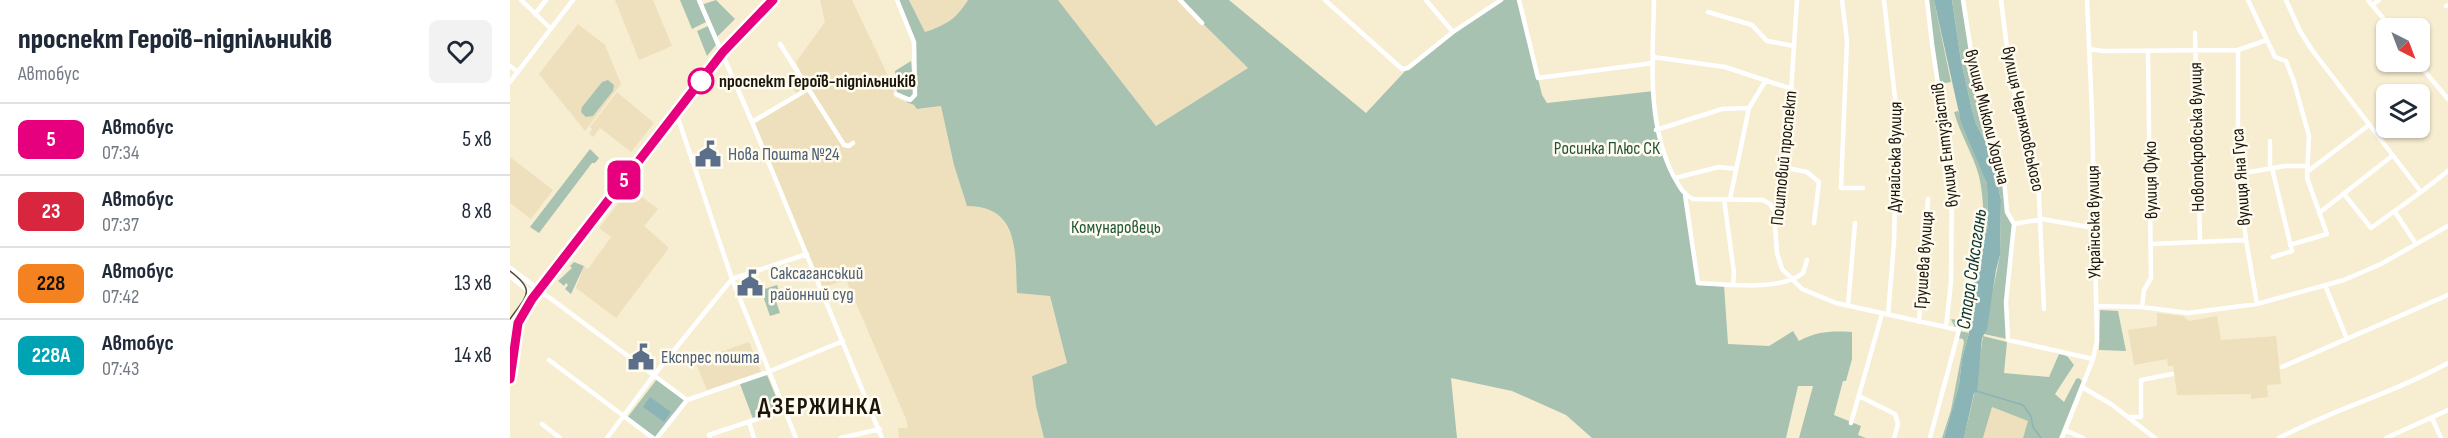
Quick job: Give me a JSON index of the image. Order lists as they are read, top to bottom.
{
  "streets": {
    "street": [
      "вулиця Миколи Ходича",
      "вулиця Черняховського",
      "Новопокровська вулиця",
      "вулиця Ентузіастів",
      "Дунайська вулиця",
      "Поштовий проспект",
      "вулиця Яна Гуса",
      "вулиця Фуко",
      "Українська вулиця",
      "Грушева вулиця"
    ]
  },
  "crossings": [
    ["вулиця Миколи Ходича", "Українська вулиця"]
  ],
  "districts": ["ДЗЕРЖИНКА"],
  "water": ["Стара Саксагань"],
  "parks": ["Росинка Плюс СК", "Комунаровець"],
  "places": {
    "other": ["проспект Героїв-підпільників"],
    "public building": ["Нова Пошта №24", "Саксаганський районний суд", "Експрес пошта"]
  },
  "lines": ["bus line 5"],
  "north": "bottom right",
  "page": {
    "heading": ["проспект Героїв-підпільників", "Автобус"],
    "on_map": "5",
    "list": [
      {
        "mark": "5",
        "name": "Автобус",
        "note": "07:34",
        "value": "5 хв"
      },
      {
        "mark": "23",
        "name": "Автобус",
        "note": "07:37",
        "value": "8 хв"
      },
      {
        "mark": "228",
        "name": "Автобус",
        "note": "07:42",
        "value": "13 хв"
      },
      {
        "mark": "228А",
        "name": "Автобус",
        "note": "07:43",
        "value": "14 хв"
      }
    ]
  }
}
